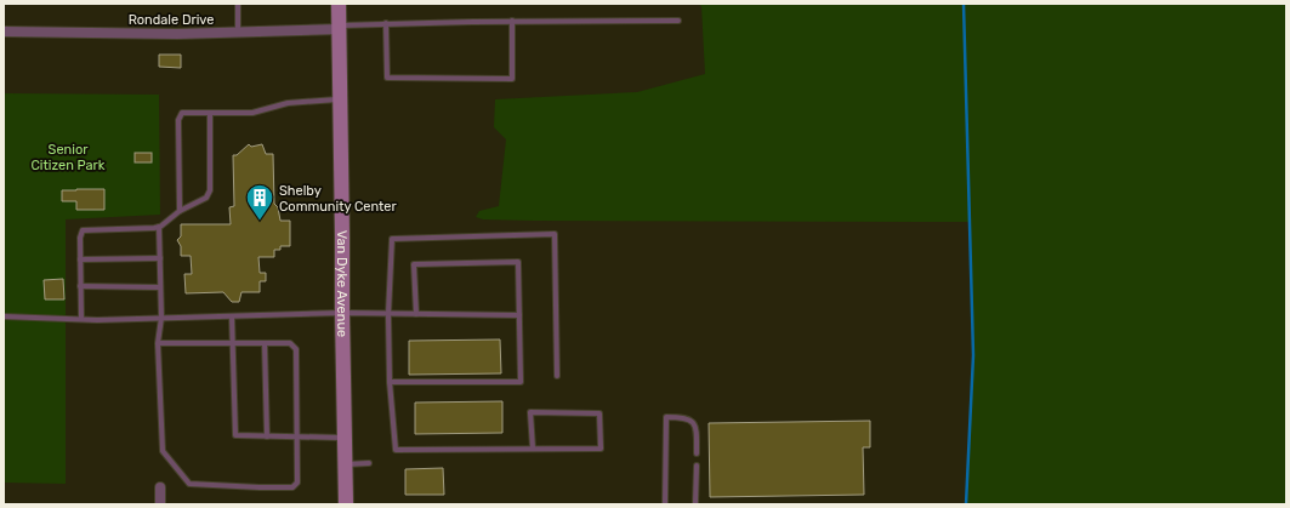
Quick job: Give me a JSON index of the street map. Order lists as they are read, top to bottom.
{
  "streets": {
    "main road": ["Van Dyke Avenue"],
    "street": ["Rondale Drive"]
  },
  "crossings": [
    ["Rondale Drive", "Van Dyke Avenue"]
  ],
  "parks": ["Senior Citizen Park"],
  "places": {
    "building": ["Shelby Community Center"]
  }
}
